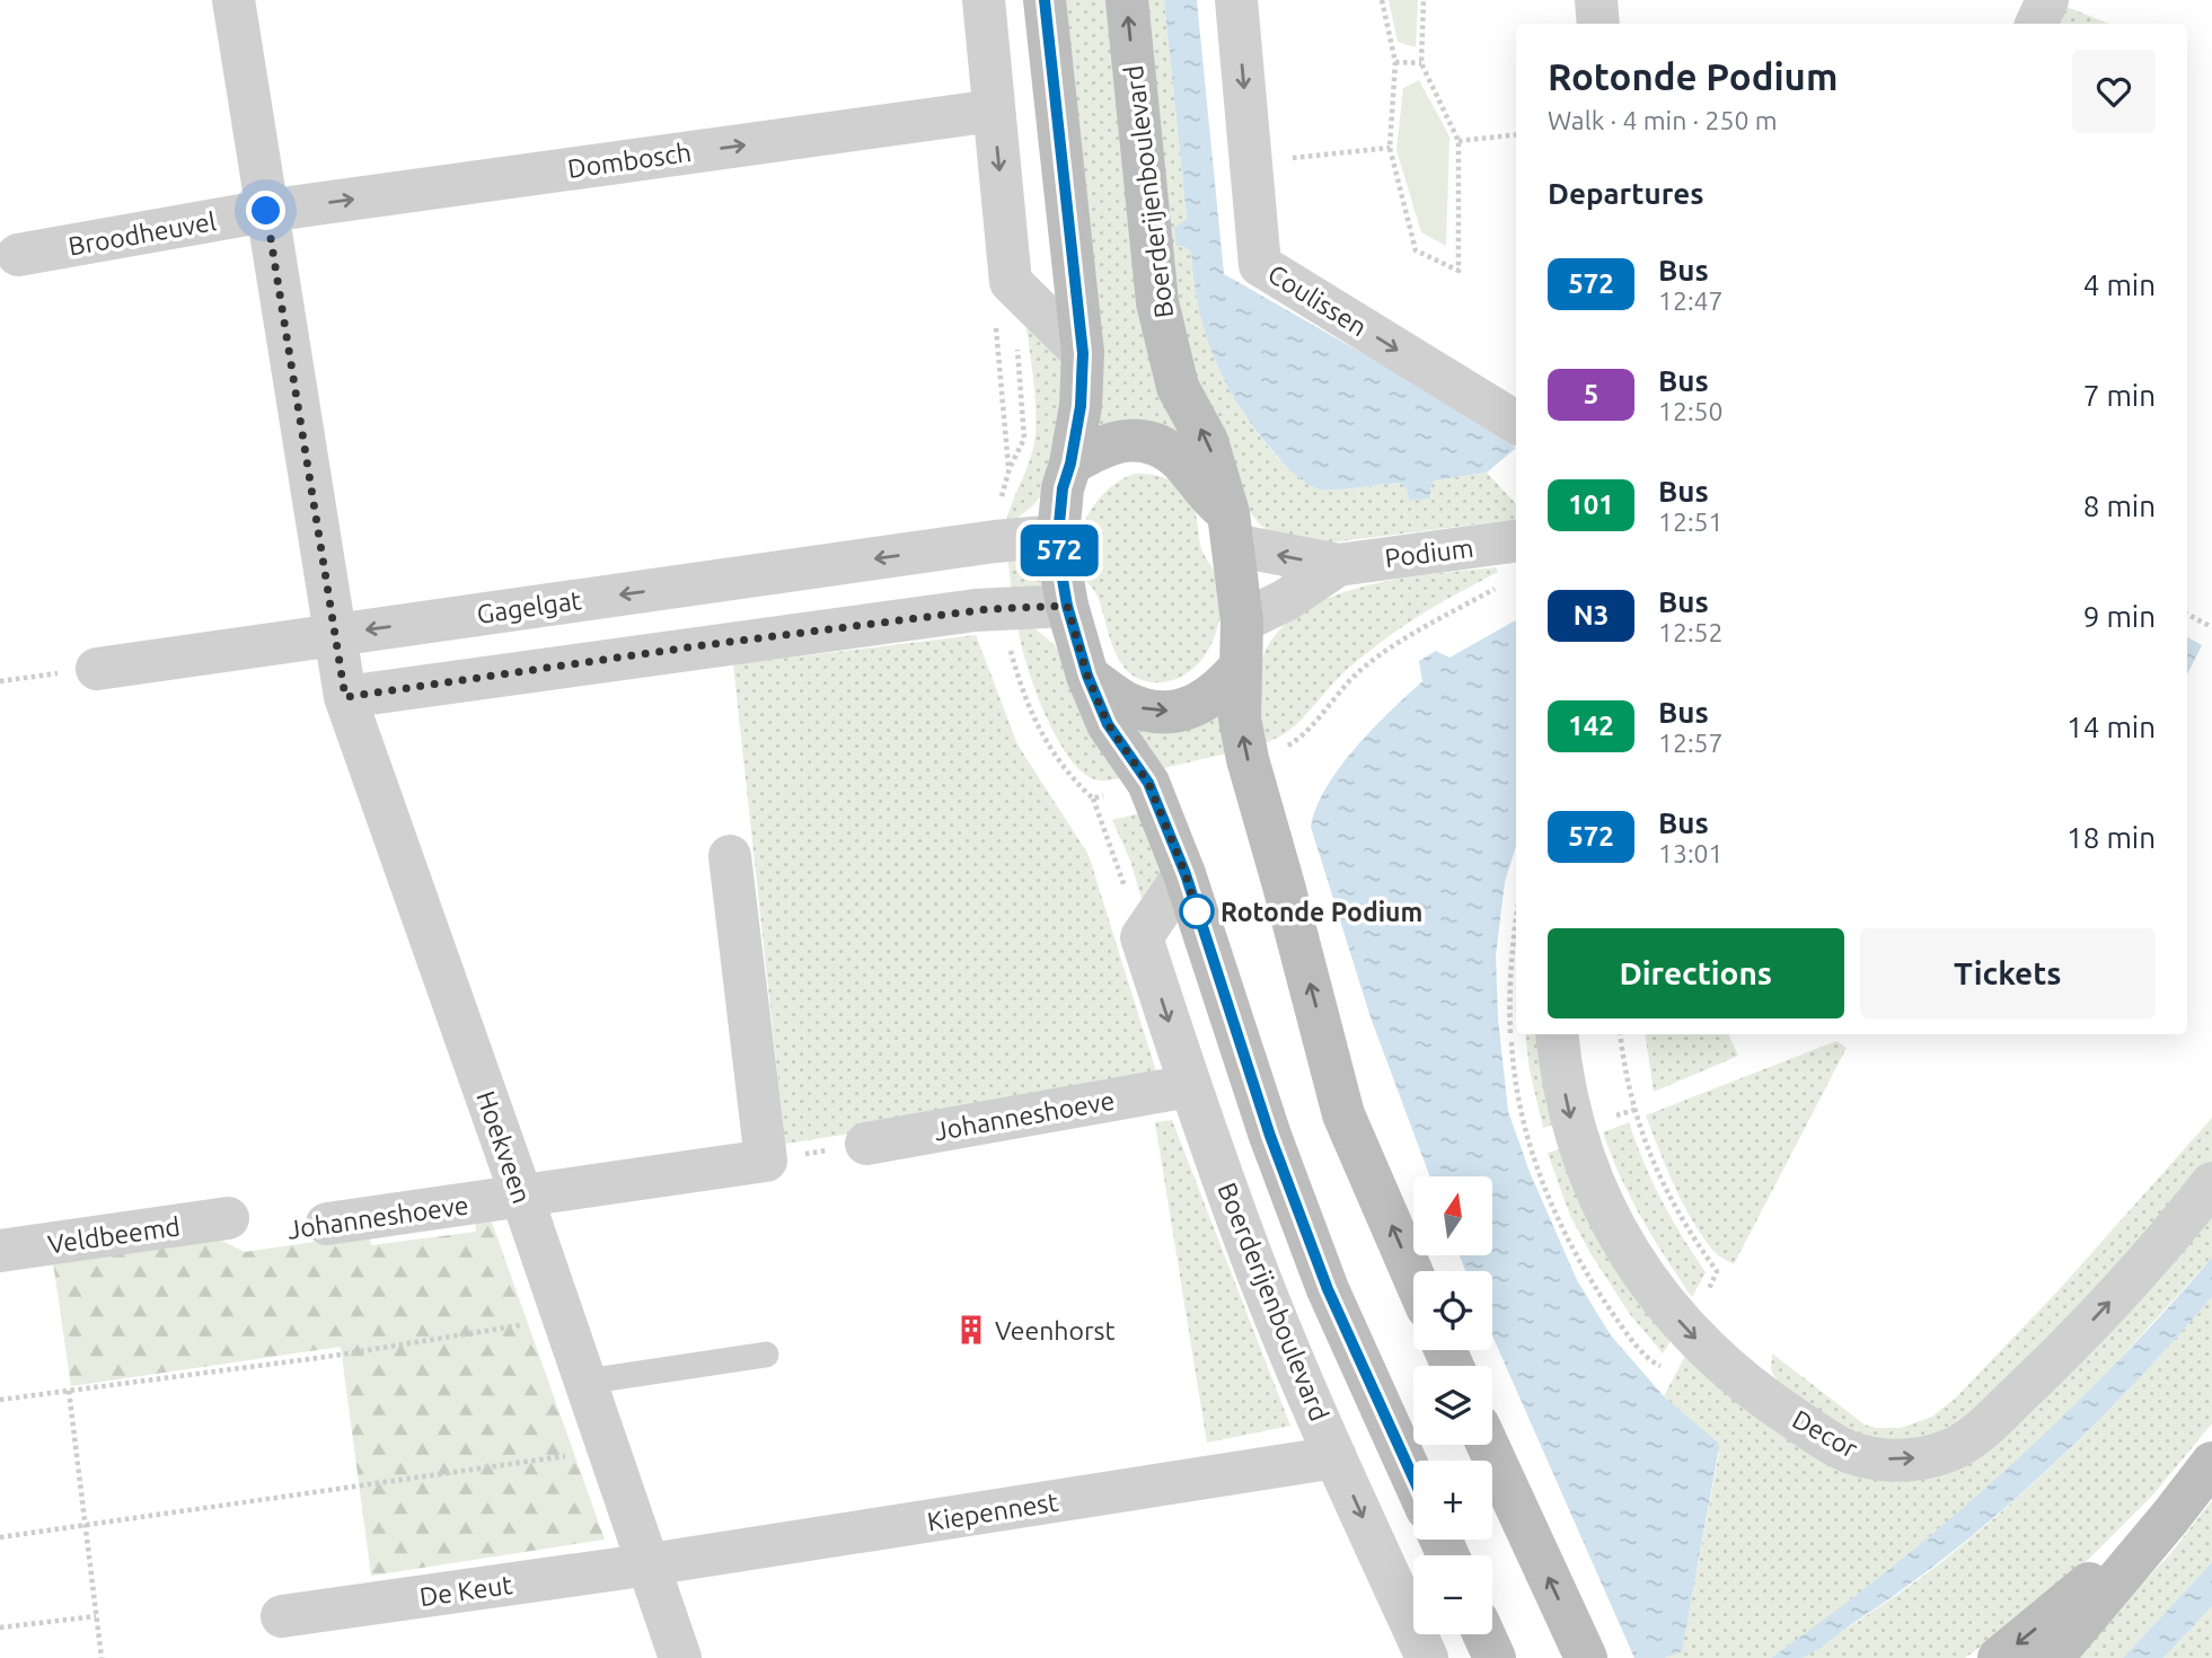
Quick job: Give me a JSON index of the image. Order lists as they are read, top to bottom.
{
  "streets": {
    "main road": ["Boerderijenboulevard"],
    "street": [
      "Dombosch",
      "Broodheuvel",
      "Coulissen",
      "Podium",
      "Gagelgat",
      "Johanneshoeve",
      "Hoekveen",
      "Veldbeemd",
      "Decor",
      "Kiepennest",
      "De Keut"
    ]
  },
  "crossings": [
    ["Dombosch", "Broodheuvel"],
    ["Boerderijenboulevard", "Podium"],
    ["Boerderijenboulevard", "Gagelgat"],
    ["Boerderijenboulevard", "Johanneshoeve"],
    ["Boerderijenboulevard", "Kiepennest"],
    ["Podium", "Gagelgat"],
    ["Gagelgat", "Hoekveen"],
    ["Johanneshoeve", "Hoekveen"],
    ["Hoekveen", "Kiepennest"],
    ["Hoekveen", "De Keut"],
    ["Kiepennest", "De Keut"]
  ],
  "one_way": ["Dombosch", "Coulissen"],
  "places": {
    "other": ["Rotonde Podium"],
    "building": ["Veenhorst"]
  },
  "lines": ["bus line 572"],
  "north": "top",
  "page": {
    "on_map": "572",
    "heading": [
      ["Rotonde Podium", "Walk · 4 min · 250 m"],
      "Departures"
    ],
    "list": [
      {
        "mark": "572",
        "name": "Bus",
        "note": "12:47",
        "value": "4 min"
      },
      {
        "mark": "5",
        "name": "Bus",
        "note": "12:50",
        "value": "7 min"
      },
      {
        "mark": "101",
        "name": "Bus",
        "note": "12:51",
        "value": "8 min"
      },
      {
        "mark": "N3",
        "name": "Bus",
        "note": "12:52",
        "value": "9 min"
      },
      {
        "mark": "142",
        "name": "Bus",
        "note": "12:57",
        "value": "14 min"
      },
      {
        "mark": "572",
        "name": "Bus",
        "note": "13:01",
        "value": "18 min"
      }
    ],
    "buttons": ["Directions", "Tickets"],
    "map_buttons": ["+", "−"]
  }
}
